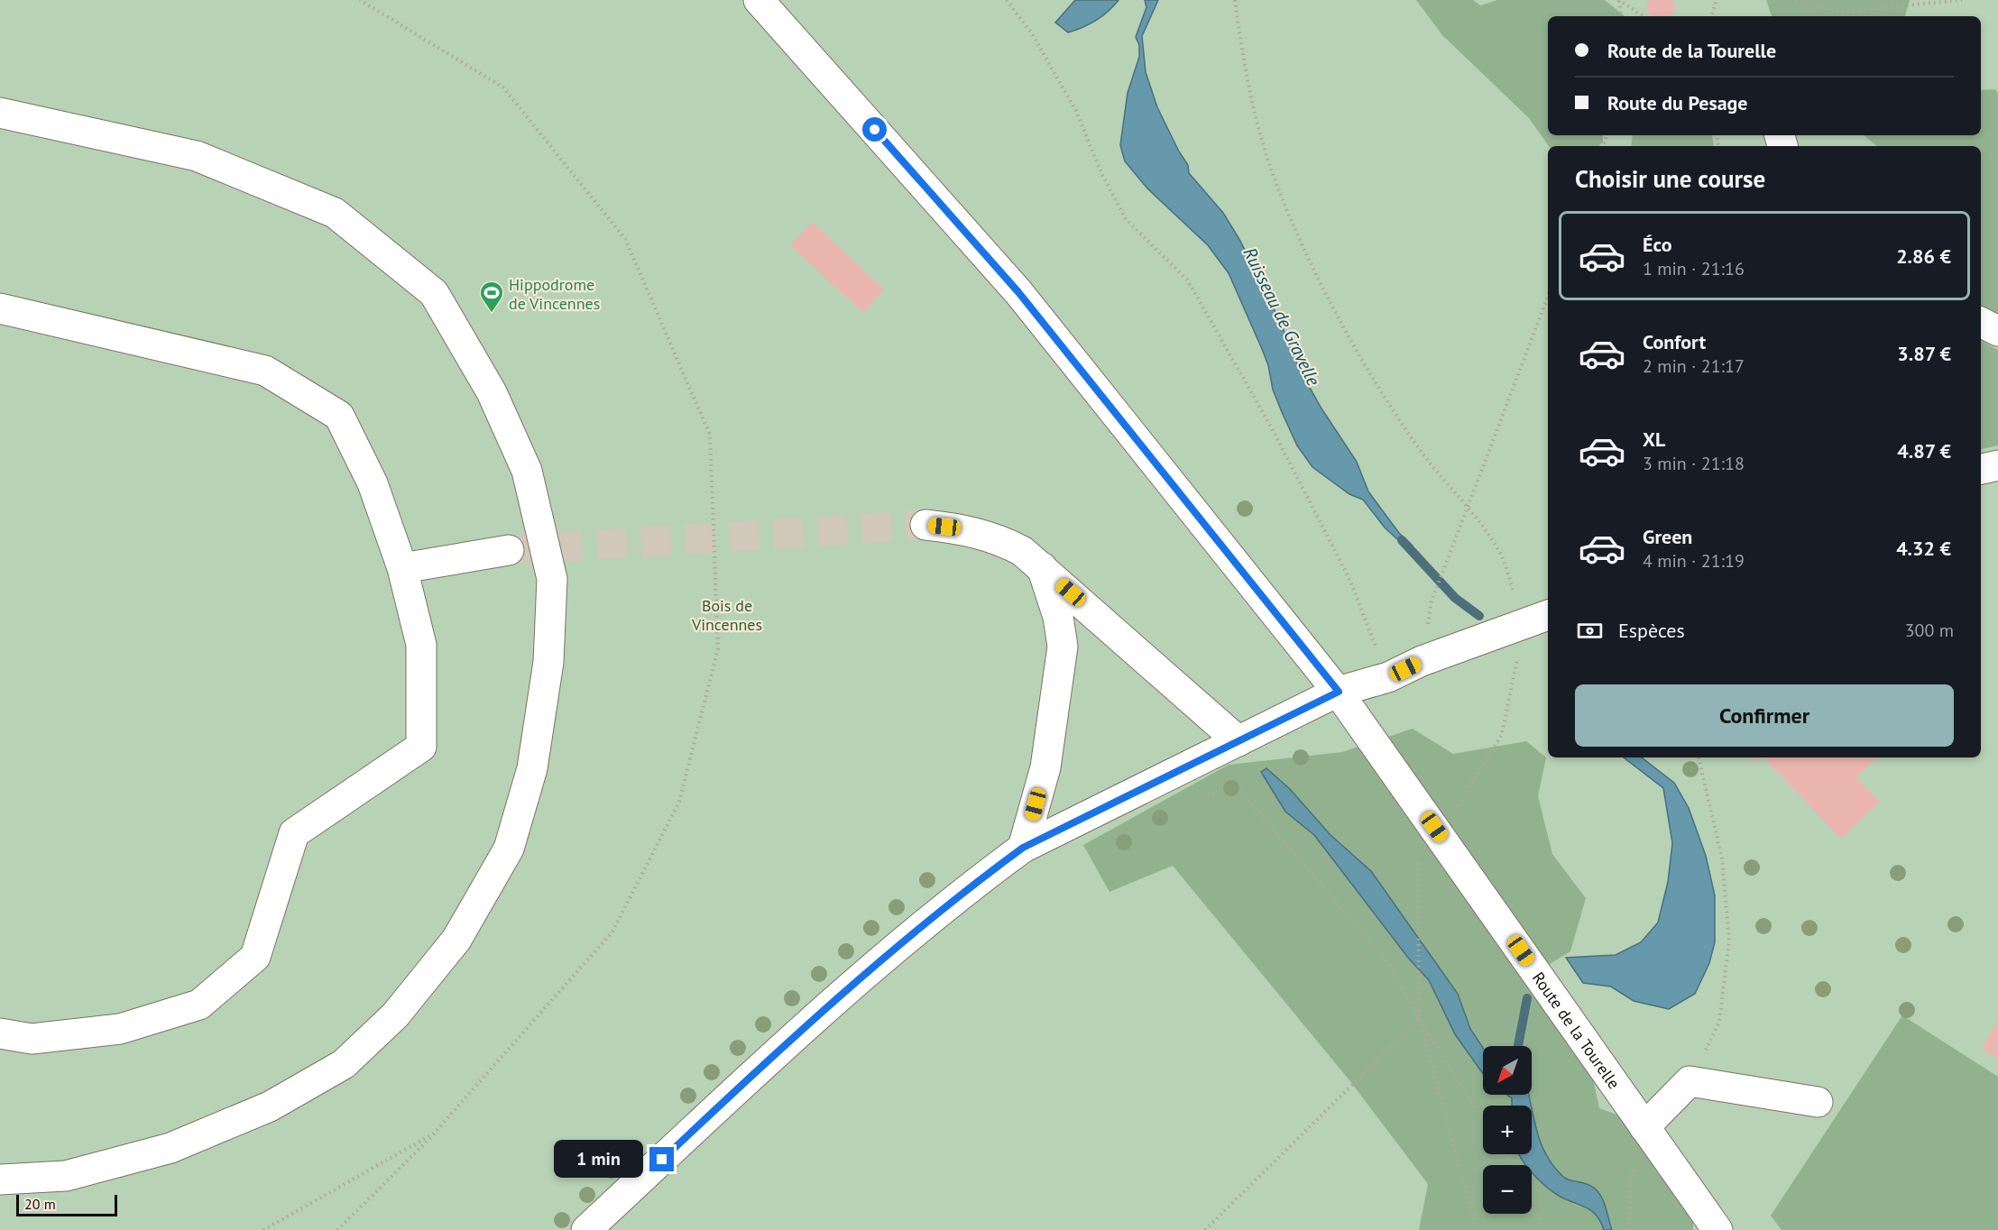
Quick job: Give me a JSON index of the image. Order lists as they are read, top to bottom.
{
  "streets": {
    "street": ["Route de la Tourelle"]
  },
  "water": ["Ruisseau de Gravelle"],
  "parks": ["Bois de Vincennes"],
  "places": {
    "sports": ["Hippodrome de Vincennes"]
  },
  "scale_bar": "20 m",
  "north": "bottom left",
  "page": {
    "banner": ["Route de la Tourelle", "Route du Pesage"],
    "heading": "Choisir une course",
    "list": [
      {
        "name": "Éco",
        "note": "1 min · 21:16",
        "value": "2.86 €"
      },
      {
        "name": "Confort",
        "note": "2 min · 21:17",
        "value": "3.87 €"
      },
      {
        "name": "XL",
        "note": "3 min · 21:18",
        "value": "4.87 €"
      },
      {
        "name": "Green",
        "note": "4 min · 21:19",
        "value": "4.32 €"
      }
    ],
    "pay": ["Espèces", "300 m"],
    "buttons": "Confirmer",
    "map_buttons": ["+", "−"],
    "bubble": "1 min",
    "scale": "20 m"
  }
}
